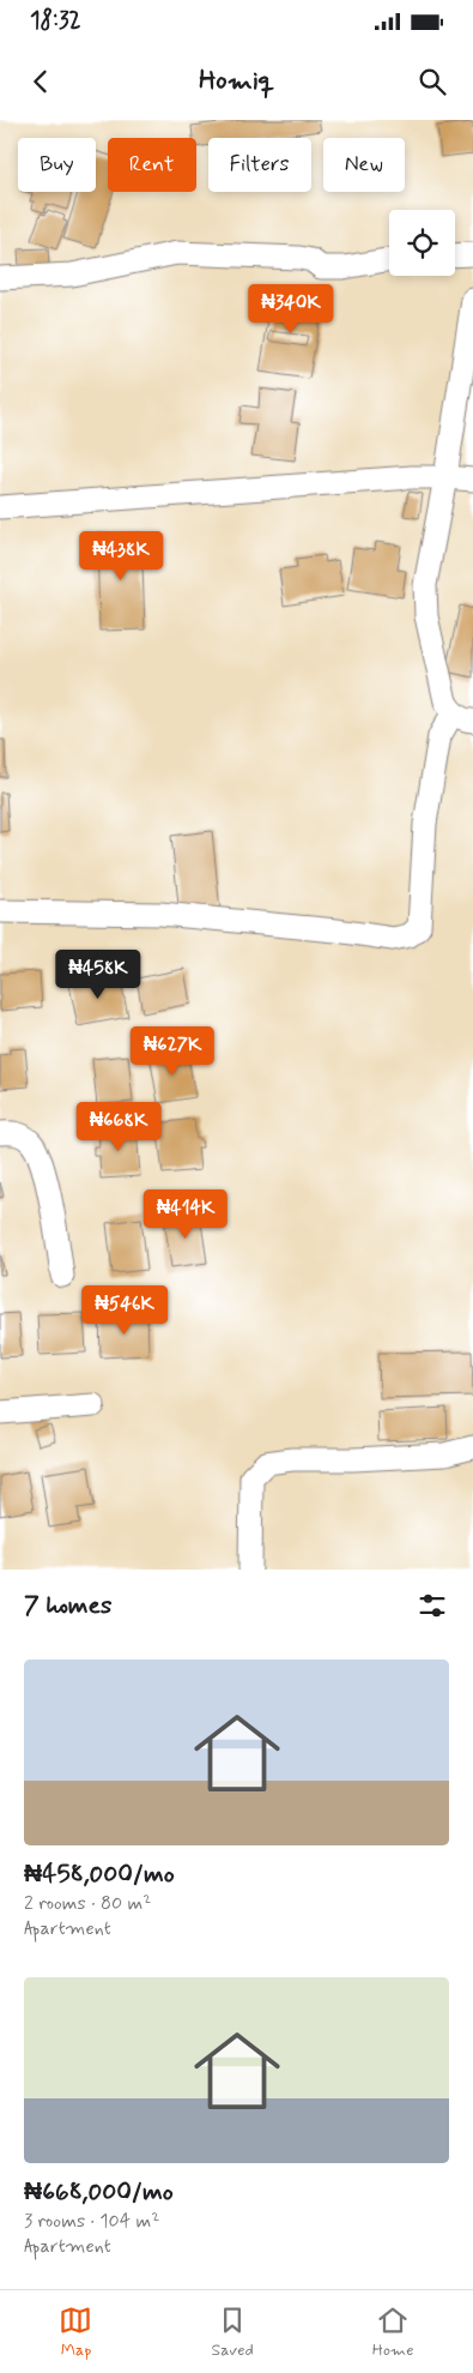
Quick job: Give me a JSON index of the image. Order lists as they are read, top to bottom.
{
  "page": {
    "status": "18:32",
    "header": "Homiq",
    "chip": [
      "Buy",
      "Rent",
      "Filters",
      "New"
    ],
    "price": [
      "₦340K",
      "₦438K",
      "₦458K",
      "₦627K",
      "₦668K",
      "₦414K",
      "₦546K"
    ],
    "heading": "7 homes",
    "list": [
      {
        "name": "₦458,000/mo",
        "note": "2 rooms · 80 m² · Apartment"
      },
      {
        "name": "₦668,000/mo",
        "note": "3 rooms · 104 m² · Apartment"
      }
    ],
    "tabs": ["Map", "Saved", "Home"]
  }
}
